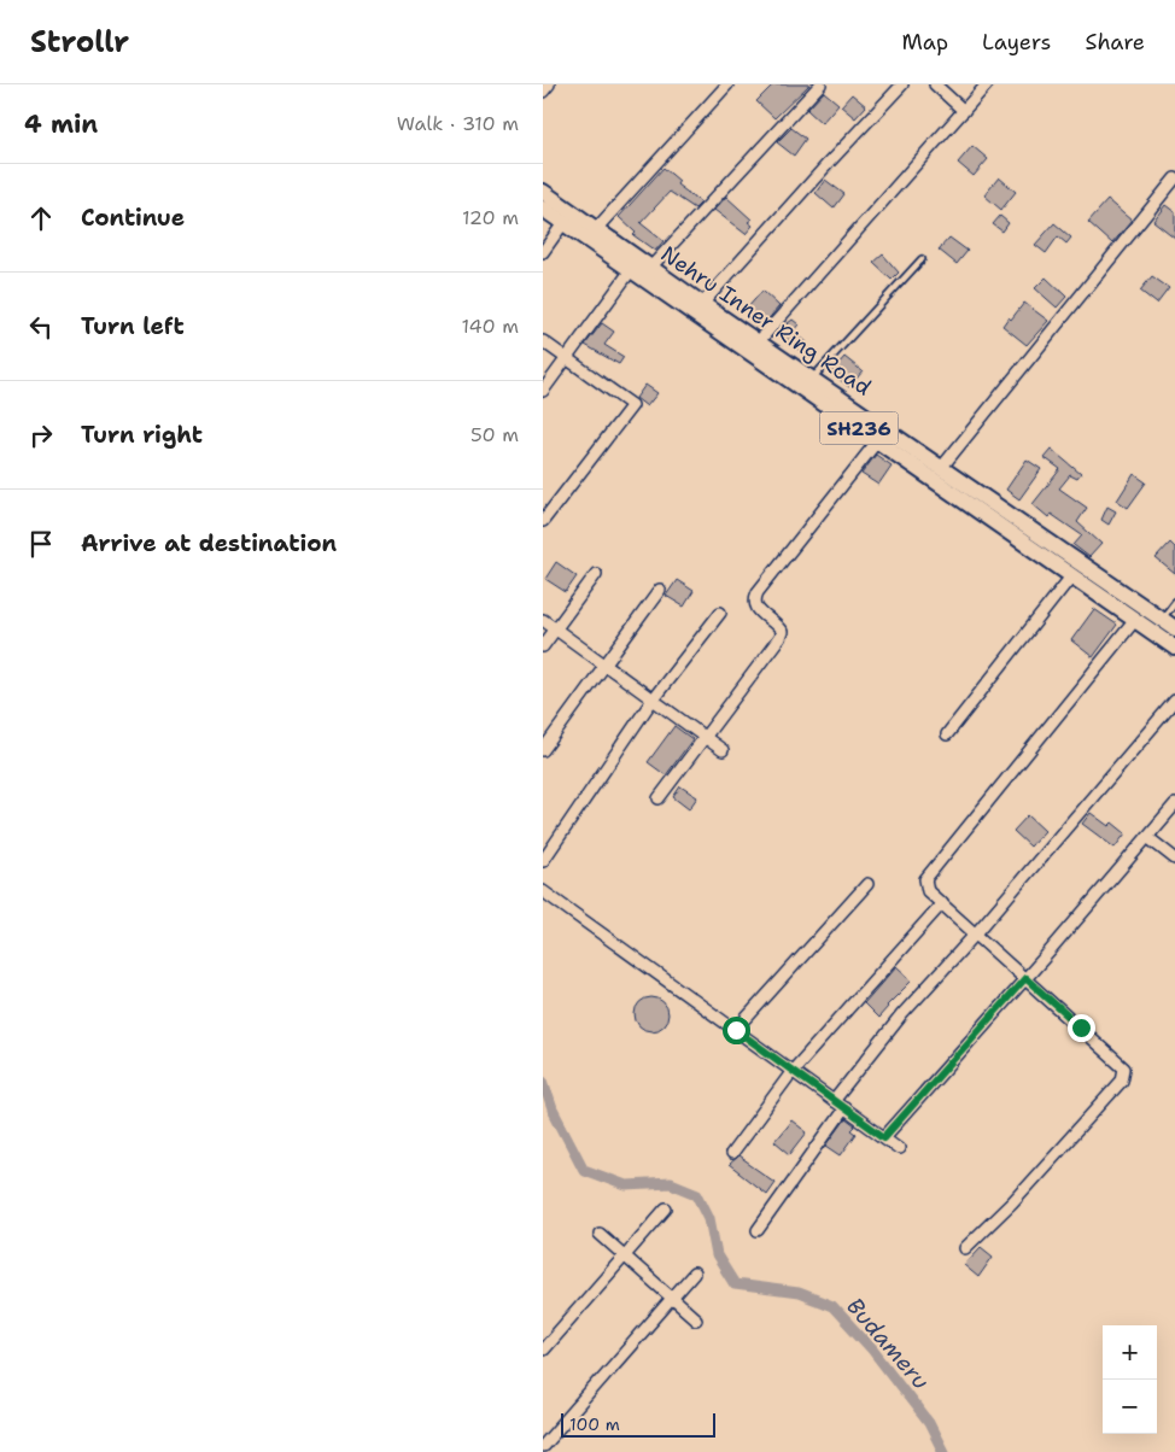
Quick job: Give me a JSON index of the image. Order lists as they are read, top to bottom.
{
  "streets": {
    "main road": ["Nehru Inner Ring Road", "SH236"]
  },
  "water": ["Budameru"],
  "scale_bar": "100 m",
  "page": {
    "header": "Strollr",
    "nav": ["Map", "Layers", "Share"],
    "heading": ["4 min", "Walk · 310 m"],
    "list": [
      ["Continue", "120 m"],
      ["Turn left", "140 m"],
      ["Turn right", "50 m"],
      "Arrive at destination"
    ],
    "map_buttons": ["+", "−"],
    "scale": "100 m"
  }
}
